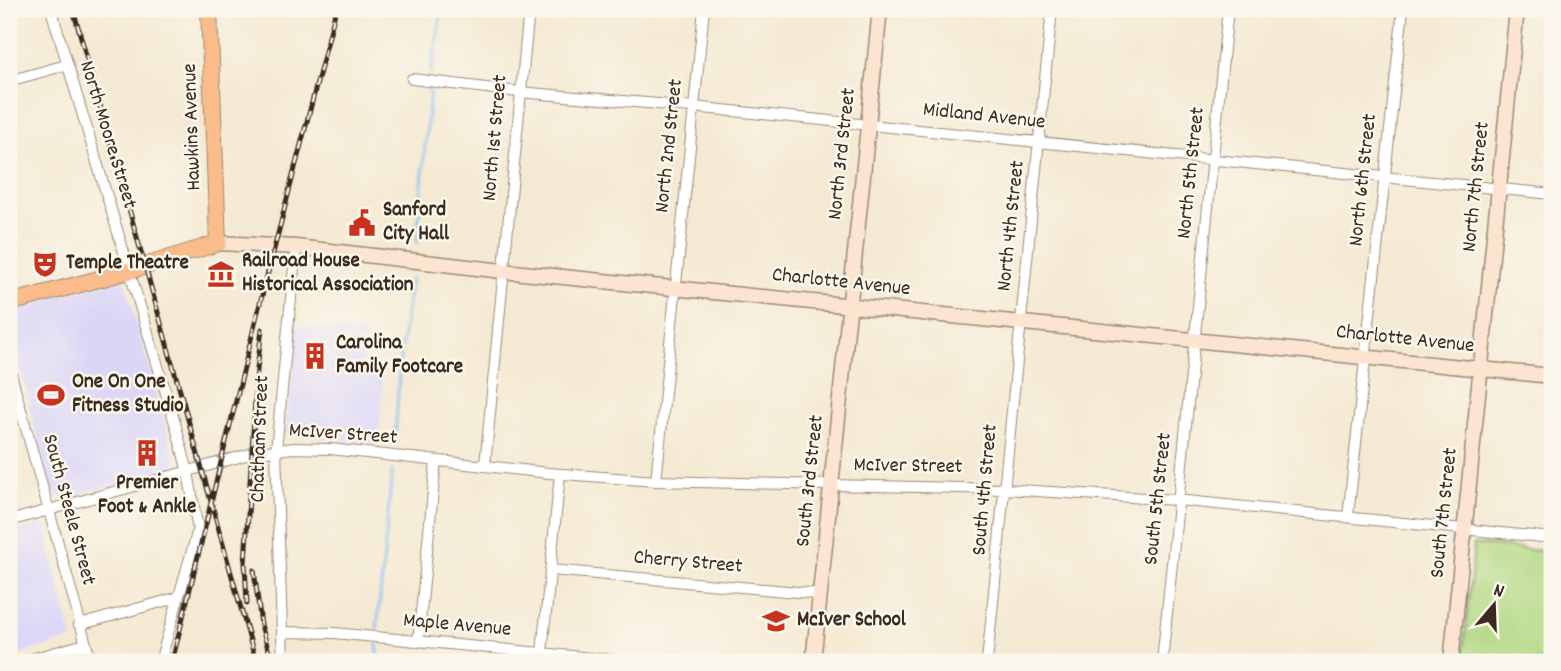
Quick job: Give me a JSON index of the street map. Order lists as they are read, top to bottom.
{
  "streets": {
    "main road": ["Hawkins Avenue", "Charlotte Avenue"],
    "street": [
      "Midland Avenue",
      "North Moore Street",
      "North 1st Street",
      "North 2nd Street",
      "North 3rd Street",
      "North 5th Street",
      "North 6th Street",
      "North 7th Street",
      "North 4th Street",
      "McIver Street",
      "Chatham Street",
      "South 3rd Street",
      "South 4th Street",
      "South 5th Street",
      "South Steele Street",
      "South 7th Street",
      "Cherry Street",
      "Maple Avenue"
    ]
  },
  "crossings": [
    ["Midland Avenue", "North 1st Street"],
    ["Midland Avenue", "North 2nd Street"],
    ["Midland Avenue", "North 3rd Street"],
    ["Midland Avenue", "North 5th Street"],
    ["Midland Avenue", "North 6th Street"],
    ["Midland Avenue", "North 7th Street"],
    ["Midland Avenue", "North 4th Street"],
    ["Hawkins Avenue", "Charlotte Avenue"],
    ["North Moore Street", "Charlotte Avenue"],
    ["North Moore Street", "McIver Street"],
    ["North 1st Street", "Charlotte Avenue"],
    ["North 1st Street", "McIver Street"],
    ["North 2nd Street", "Charlotte Avenue"],
    ["North 2nd Street", "McIver Street"],
    ["North 3rd Street", "Charlotte Avenue"],
    ["North 3rd Street", "South 3rd Street"],
    ["North 5th Street", "Charlotte Avenue"],
    ["North 5th Street", "South 5th Street"],
    ["North 6th Street", "Charlotte Avenue"],
    ["North 6th Street", "McIver Street"],
    ["North 7th Street", "Charlotte Avenue"],
    ["North 7th Street", "South 7th Street"],
    ["North 4th Street", "Charlotte Avenue"],
    ["North 4th Street", "South 4th Street"],
    ["Charlotte Avenue", "Chatham Street"],
    ["Charlotte Avenue", "South 3rd Street"],
    ["Charlotte Avenue", "South 4th Street"],
    ["Charlotte Avenue", "South 5th Street"],
    ["Charlotte Avenue", "South 7th Street"],
    ["McIver Street", "Chatham Street"],
    ["McIver Street", "South 3rd Street"],
    ["McIver Street", "South 4th Street"],
    ["McIver Street", "South 5th Street"],
    ["McIver Street", "South Steele Street"],
    ["McIver Street", "South 7th Street"],
    ["Chatham Street", "Maple Avenue"],
    ["South 3rd Street", "Cherry Street"]
  ],
  "places": {
    "public building": ["Sanford City Hall"],
    "theatre": ["Temple Theatre"],
    "museum": ["Railroad House Historical Association"],
    "building": ["Carolina Family Footcare", "Premier Foot & Ankle"],
    "sports": ["One On One Fitness Studio"],
    "school or university": ["McIver School"]
  },
  "north": "top"
}
